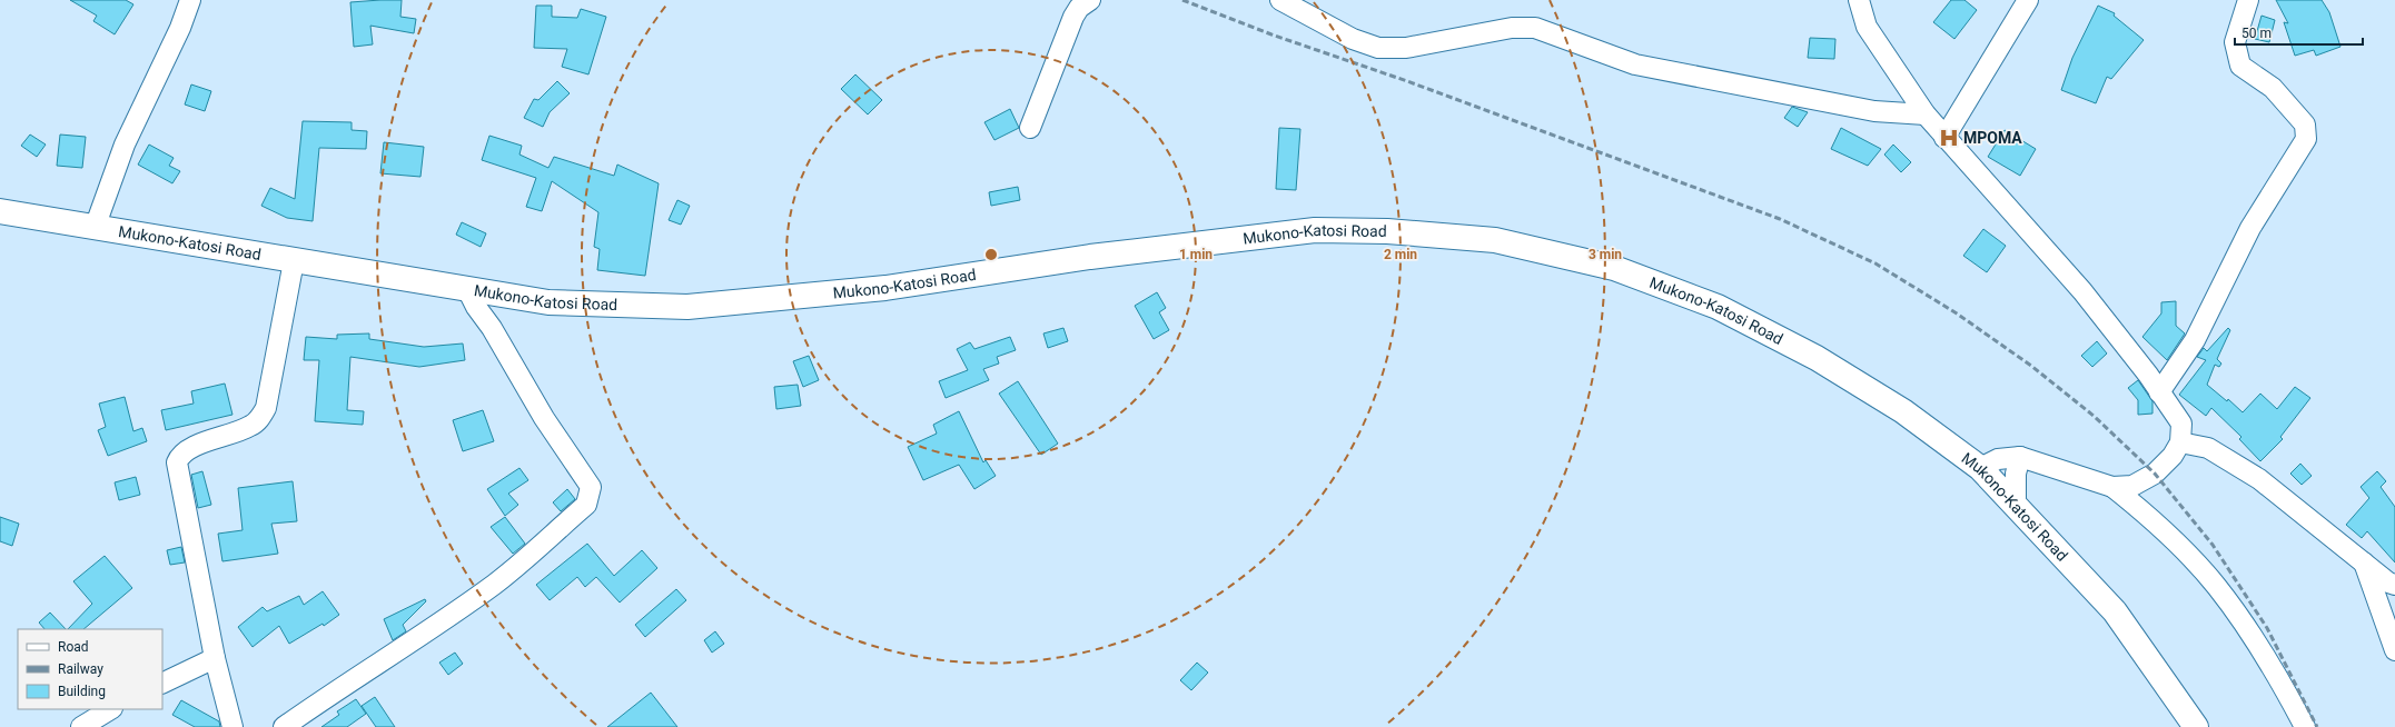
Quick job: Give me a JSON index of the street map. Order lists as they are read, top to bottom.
{
  "streets": {
    "main road": ["Mukono-Katosi Road"]
  },
  "places": {
    "hospital": ["MPOMA"]
  },
  "legend": ["Road", "Railway", "Building"],
  "scale_bar": "50 m",
  "rings": ["1 min", "2 min", "3 min"]
}
